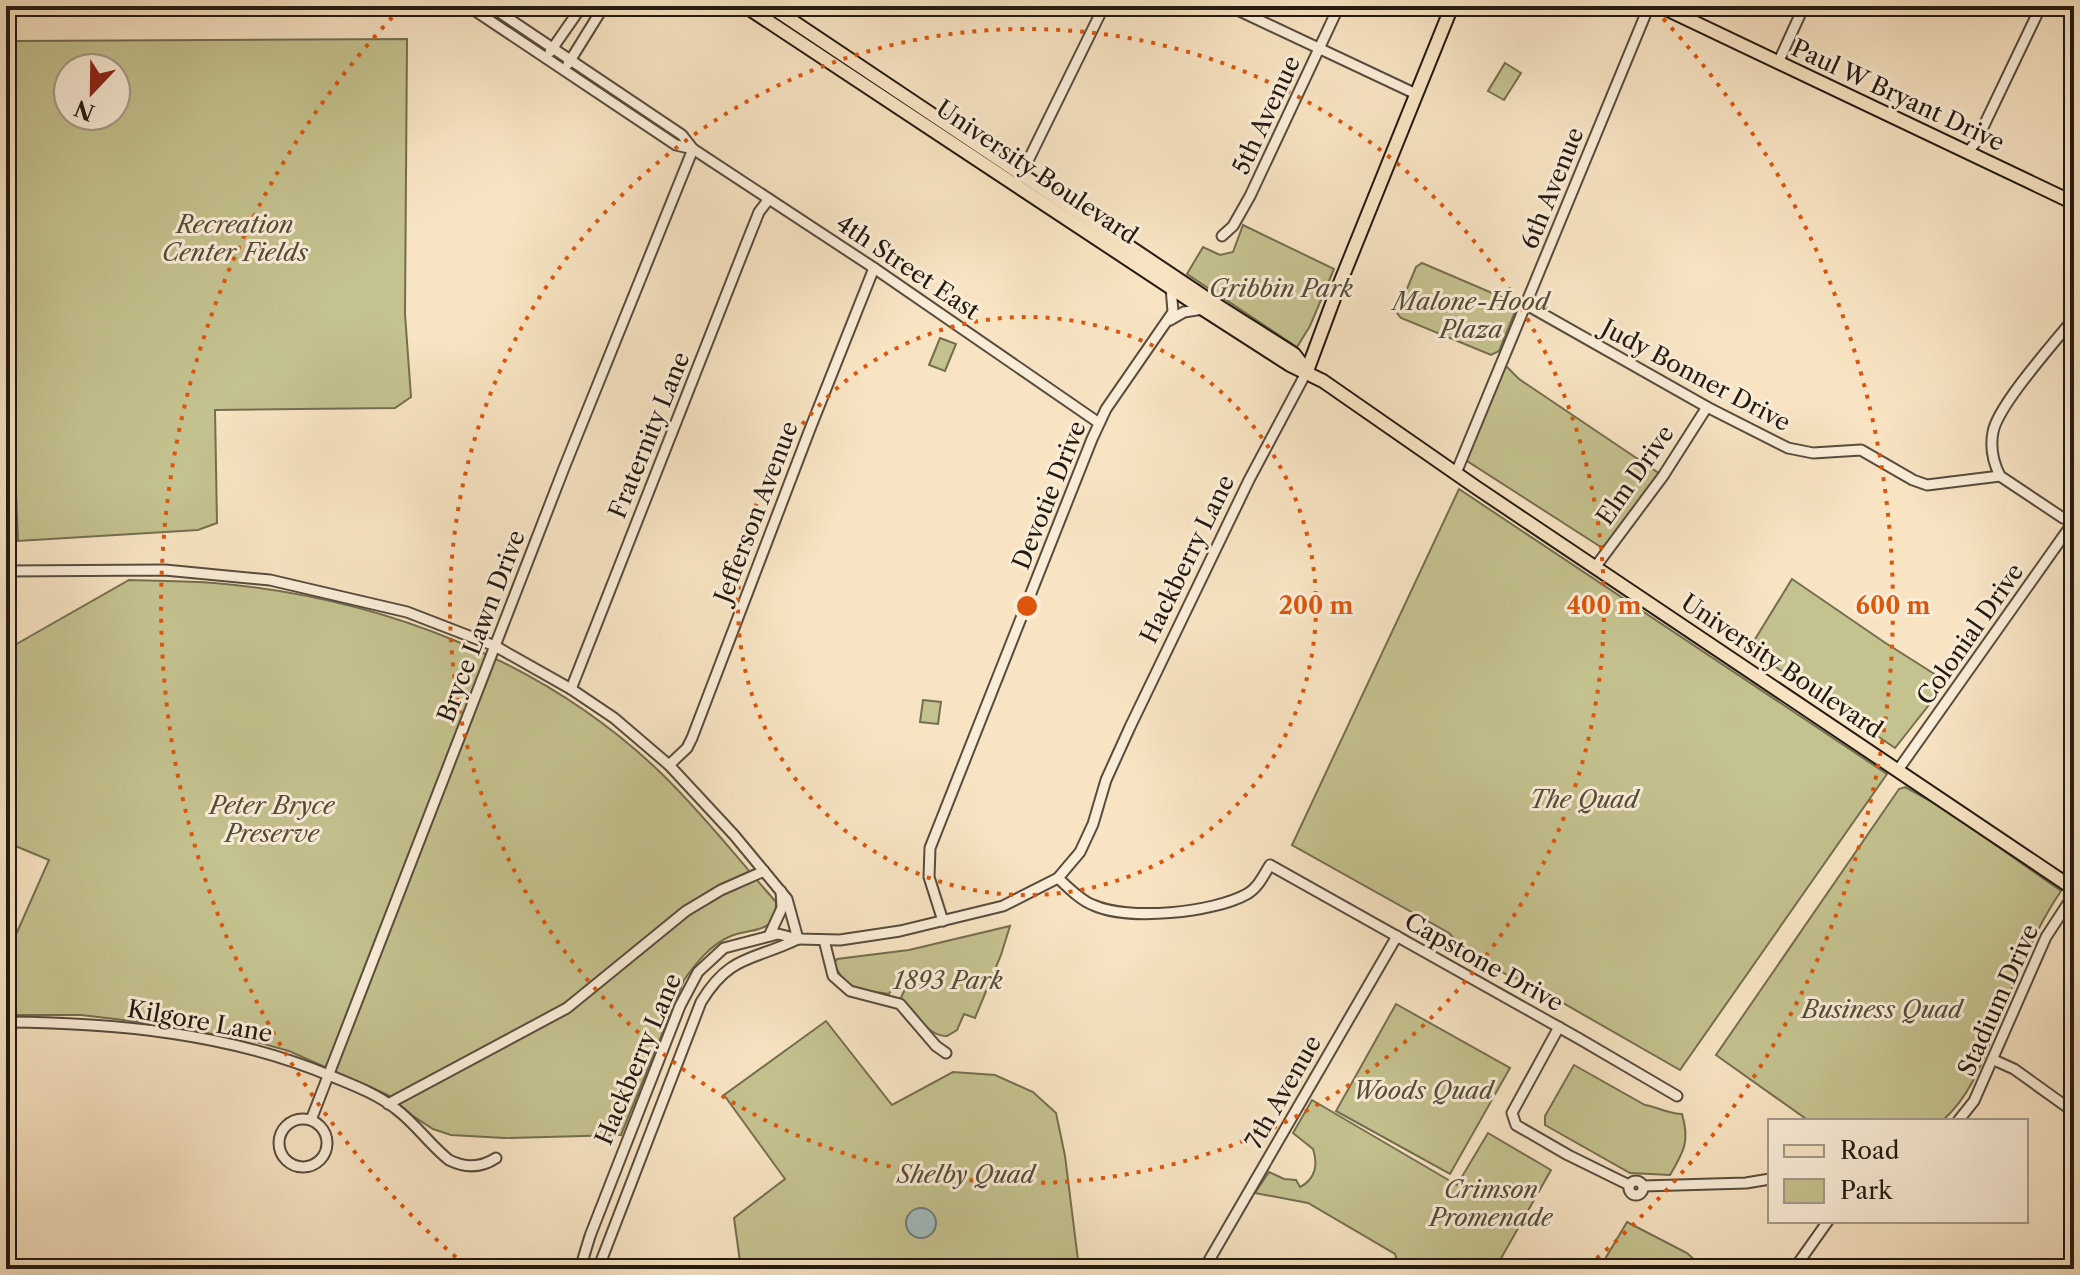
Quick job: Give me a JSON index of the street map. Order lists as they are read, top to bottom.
{
  "streets": {
    "main road": ["Paul W Bryant Drive", "University Boulevard", "Hackberry Lane"],
    "street": [
      "5th Avenue",
      "6th Avenue",
      "4th Street East",
      "Judy Bonner Drive",
      "Fraternity Lane",
      "Elm Drive",
      "Devotie Drive",
      "Jefferson Avenue",
      "Bryce Lawn Drive",
      "Colonial Drive",
      "Capstone Drive",
      "Stadium Drive",
      "Kilgore Lane",
      "7th Avenue"
    ]
  },
  "crossings": [
    ["University Boulevard", "6th Avenue"],
    ["University Boulevard", "Elm Drive"],
    ["University Boulevard", "Devotie Drive"],
    ["University Boulevard", "Hackberry Lane"],
    ["University Boulevard", "Colonial Drive"],
    ["University Boulevard", "Stadium Drive"],
    ["6th Avenue", "Judy Bonner Drive"],
    ["4th Street East", "Fraternity Lane"],
    ["4th Street East", "Devotie Drive"],
    ["4th Street East", "Jefferson Avenue"],
    ["4th Street East", "Bryce Lawn Drive"],
    ["Judy Bonner Drive", "Elm Drive"],
    ["Devotie Drive", "Hackberry Lane"],
    ["Hackberry Lane", "Capstone Drive"],
    ["Bryce Lawn Drive", "Kilgore Lane"],
    ["Capstone Drive", "7th Avenue"]
  ],
  "parks": [
    "Recreation Center Fields",
    "Gribbin Park",
    "Malone-Hood Plaza",
    "The Quad",
    "Peter Bryce Preserve",
    "1893 Park",
    "Business Quad",
    "Woods Quad",
    "Shelby Quad",
    "Crimson Promenade"
  ],
  "legend": ["Road", "Park"],
  "north": "bottom",
  "rings": ["200 m", "400 m", "600 m"]
}
